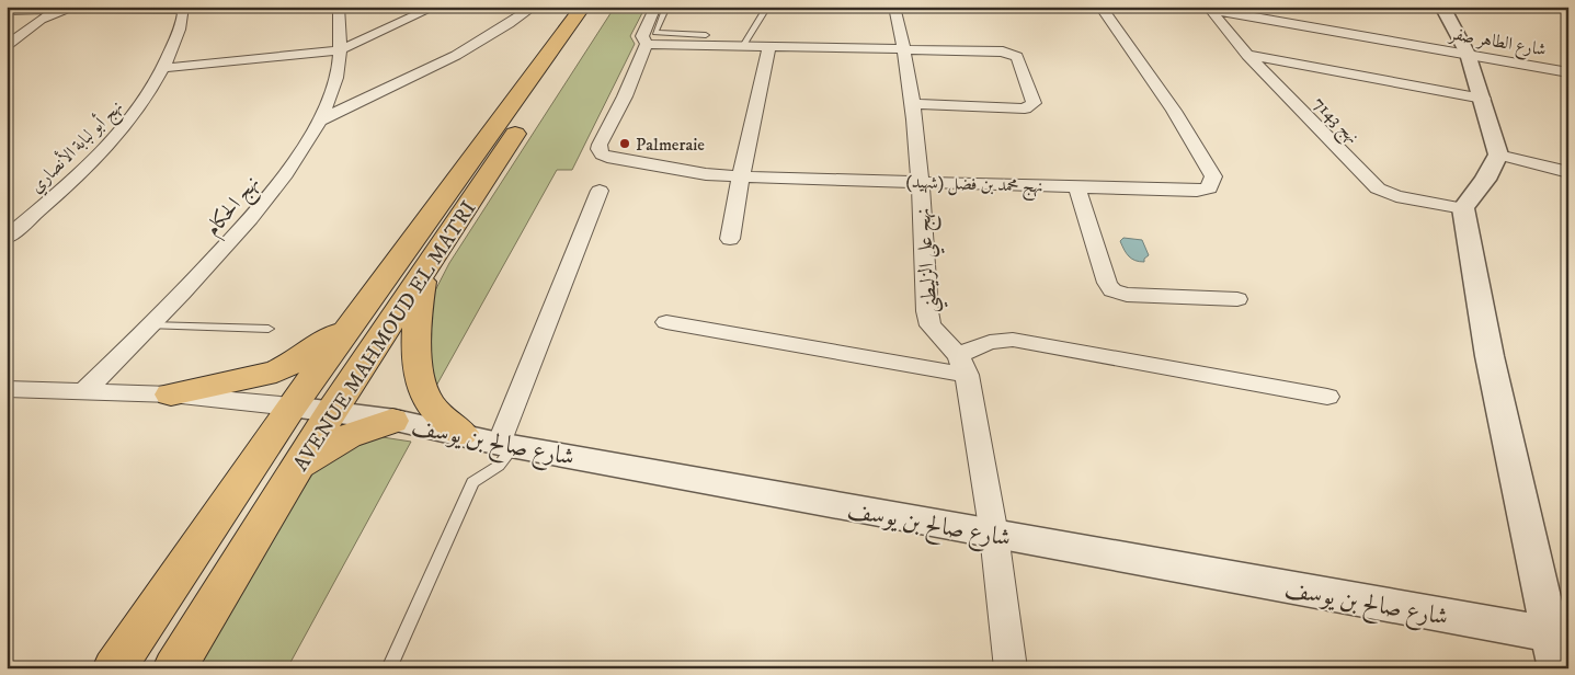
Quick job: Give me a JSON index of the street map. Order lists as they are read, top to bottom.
{
  "streets": {
    "highway": ["AVENUE MAHMOUD EL MATRI"],
    "street": [
      "شارع الطاهر صفر",
      "نهج 7143",
      "نهج أبو لبابة الأنصاري",
      "نهج محمد بن فضل (شهيد)",
      "نهج الحكام",
      "نهج علي الزليطني",
      "شارع صالح بن يوسف"
    ]
  },
  "crossings": [
    ["شارع الطاهر صفر", "نهج 7143"],
    ["نهج محمد بن فضل (شهيد)", "نهج علي الزليطني"],
    ["AVENUE MAHMOUD EL MATRI", "شارع صالح بن يوسف"]
  ],
  "places": ["Palmeraie"]
}
